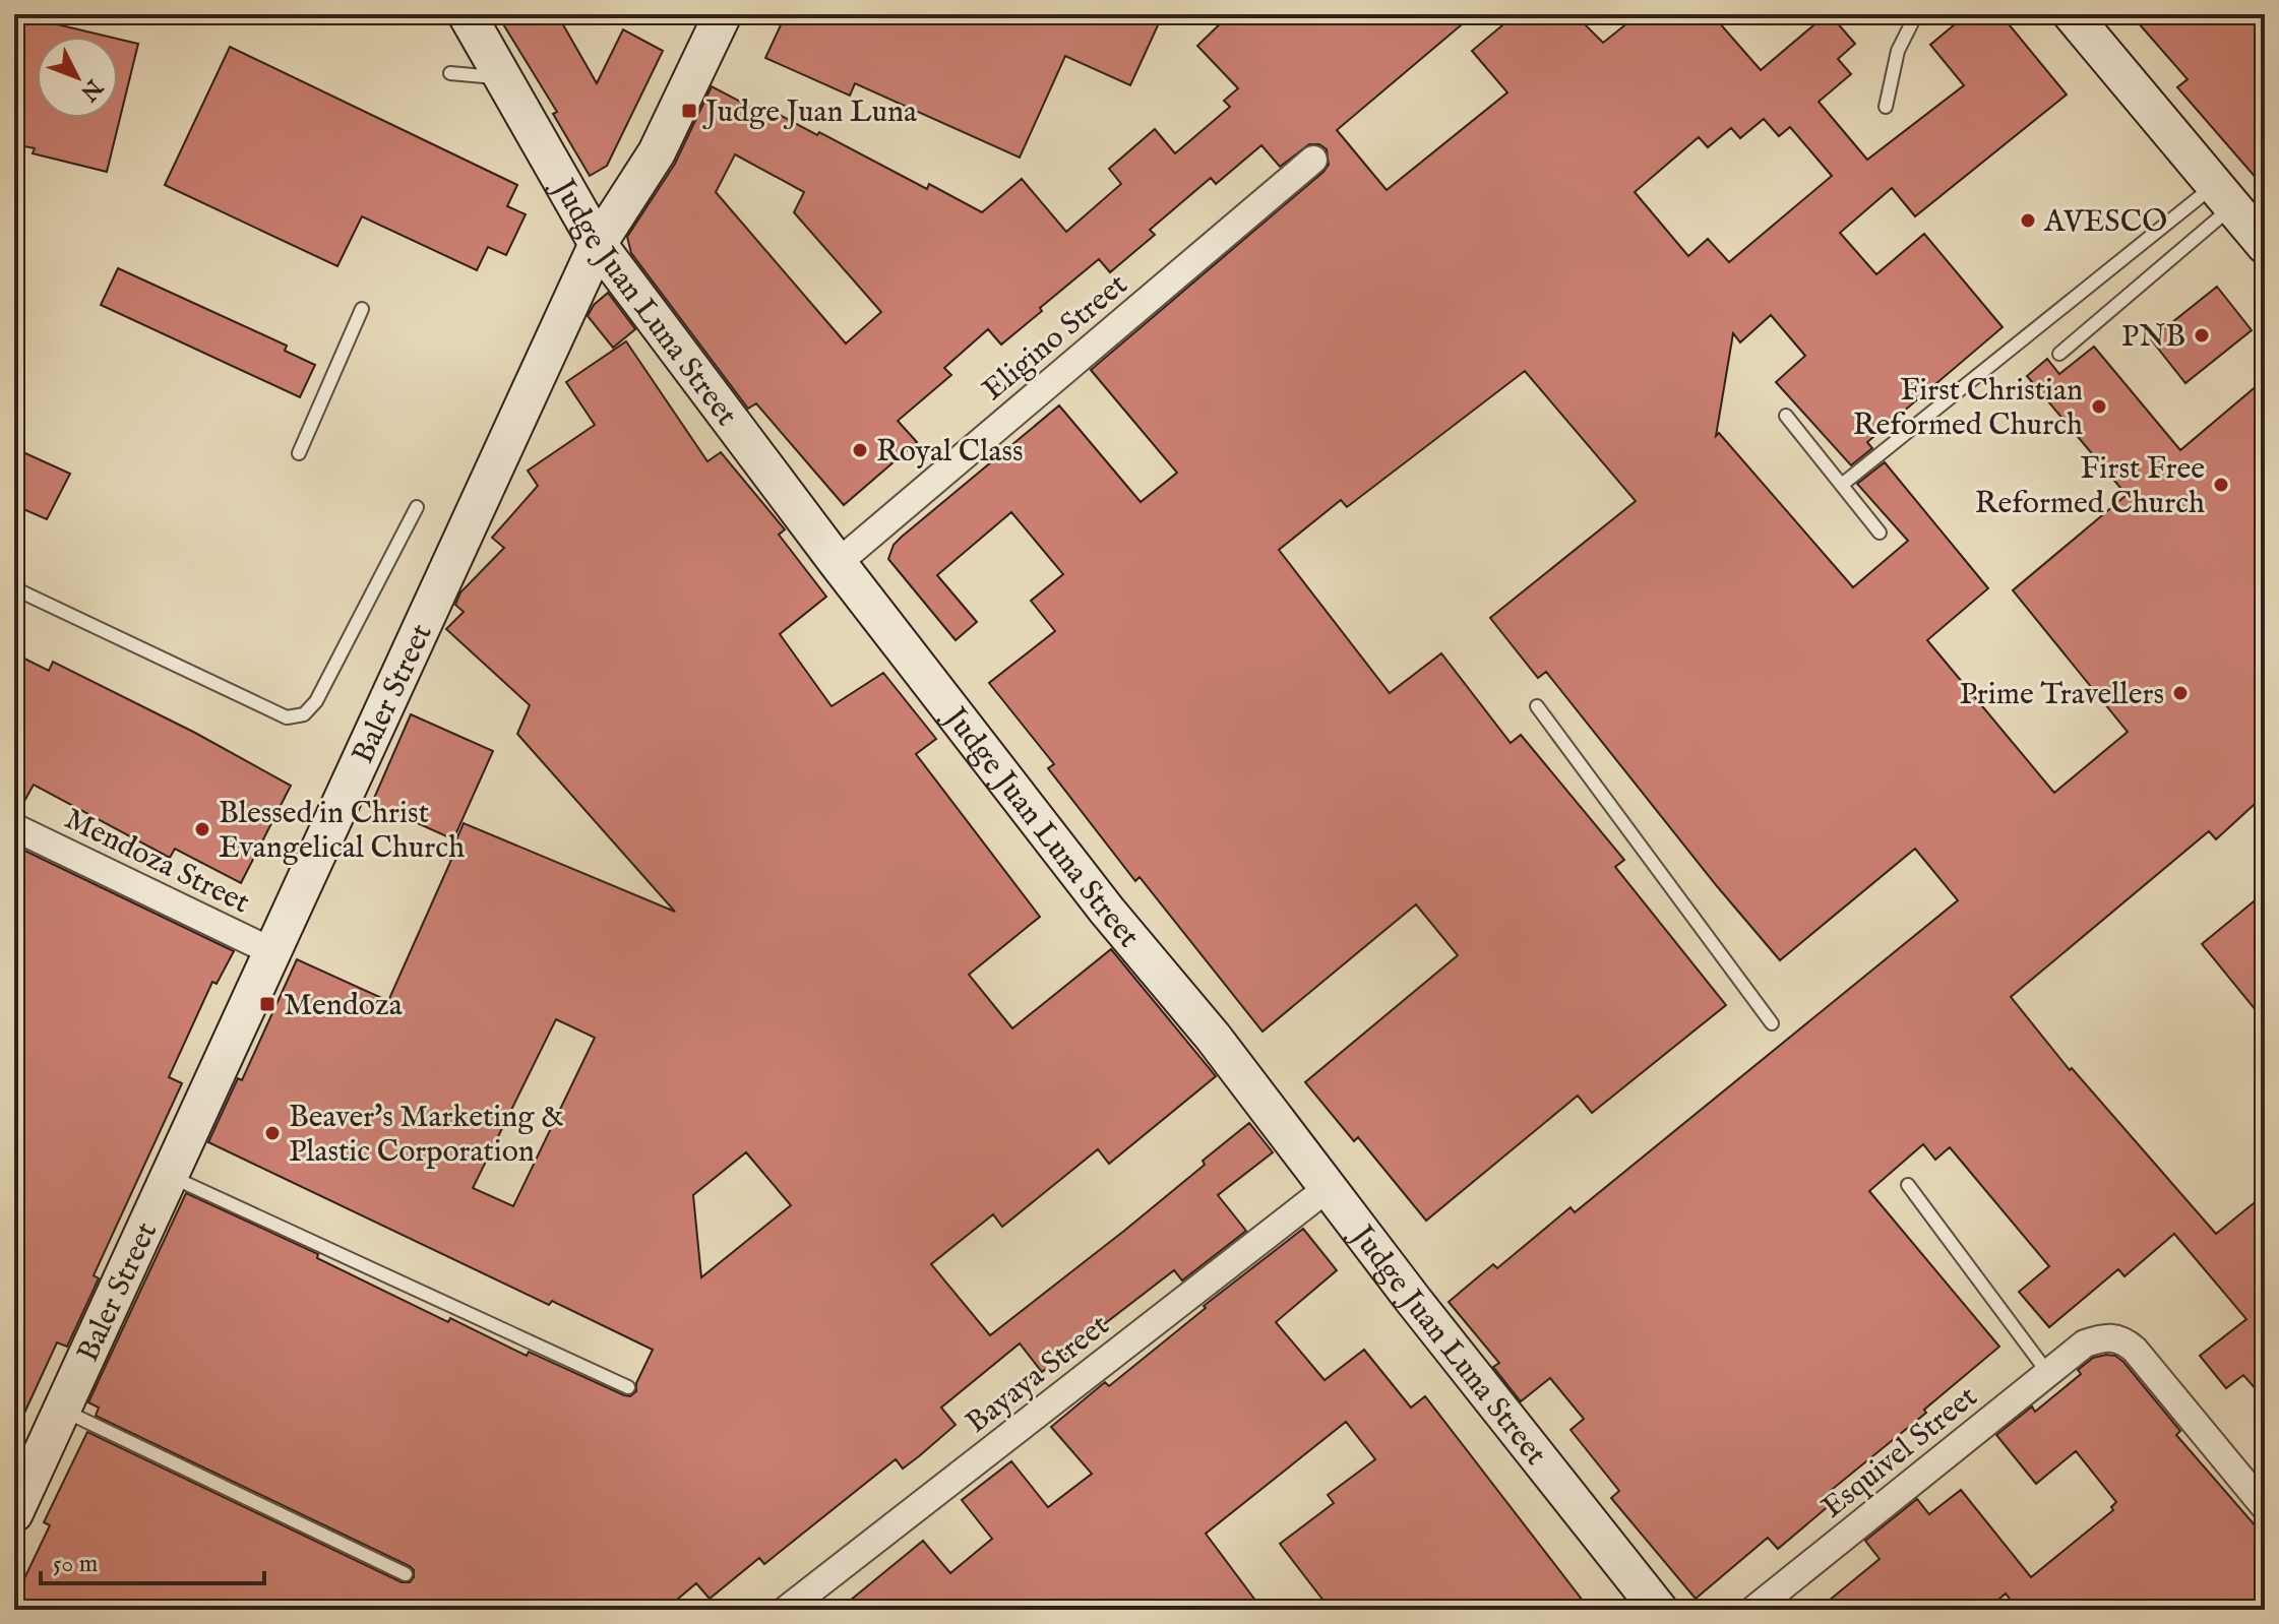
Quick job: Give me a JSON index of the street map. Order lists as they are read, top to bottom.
{
  "streets": {
    "street": [
      "Judge Juan Luna Street",
      "Eligino Street",
      "Baler Street",
      "Mendoza Street",
      "Bayaya Street",
      "Esquivel Street"
    ]
  },
  "crossings": [
    ["Judge Juan Luna Street", "Eligino Street"],
    ["Judge Juan Luna Street", "Baler Street"],
    ["Judge Juan Luna Street", "Bayaya Street"],
    ["Baler Street", "Mendoza Street"]
  ],
  "places": {
    "transit": ["Judge Juan Luna", "Mendoza"],
    "other": [
      "AVESCO",
      "PNB",
      "First Christian Reformed Church",
      "Royal Class",
      "First Free Reformed Church",
      "Prime Travellers",
      "Blessed in Christ Evangelical Church",
      "Beaver's Marketing & Plastic Corporation"
    ]
  },
  "scale_bar": "50 m",
  "north": "bottom right"
}
